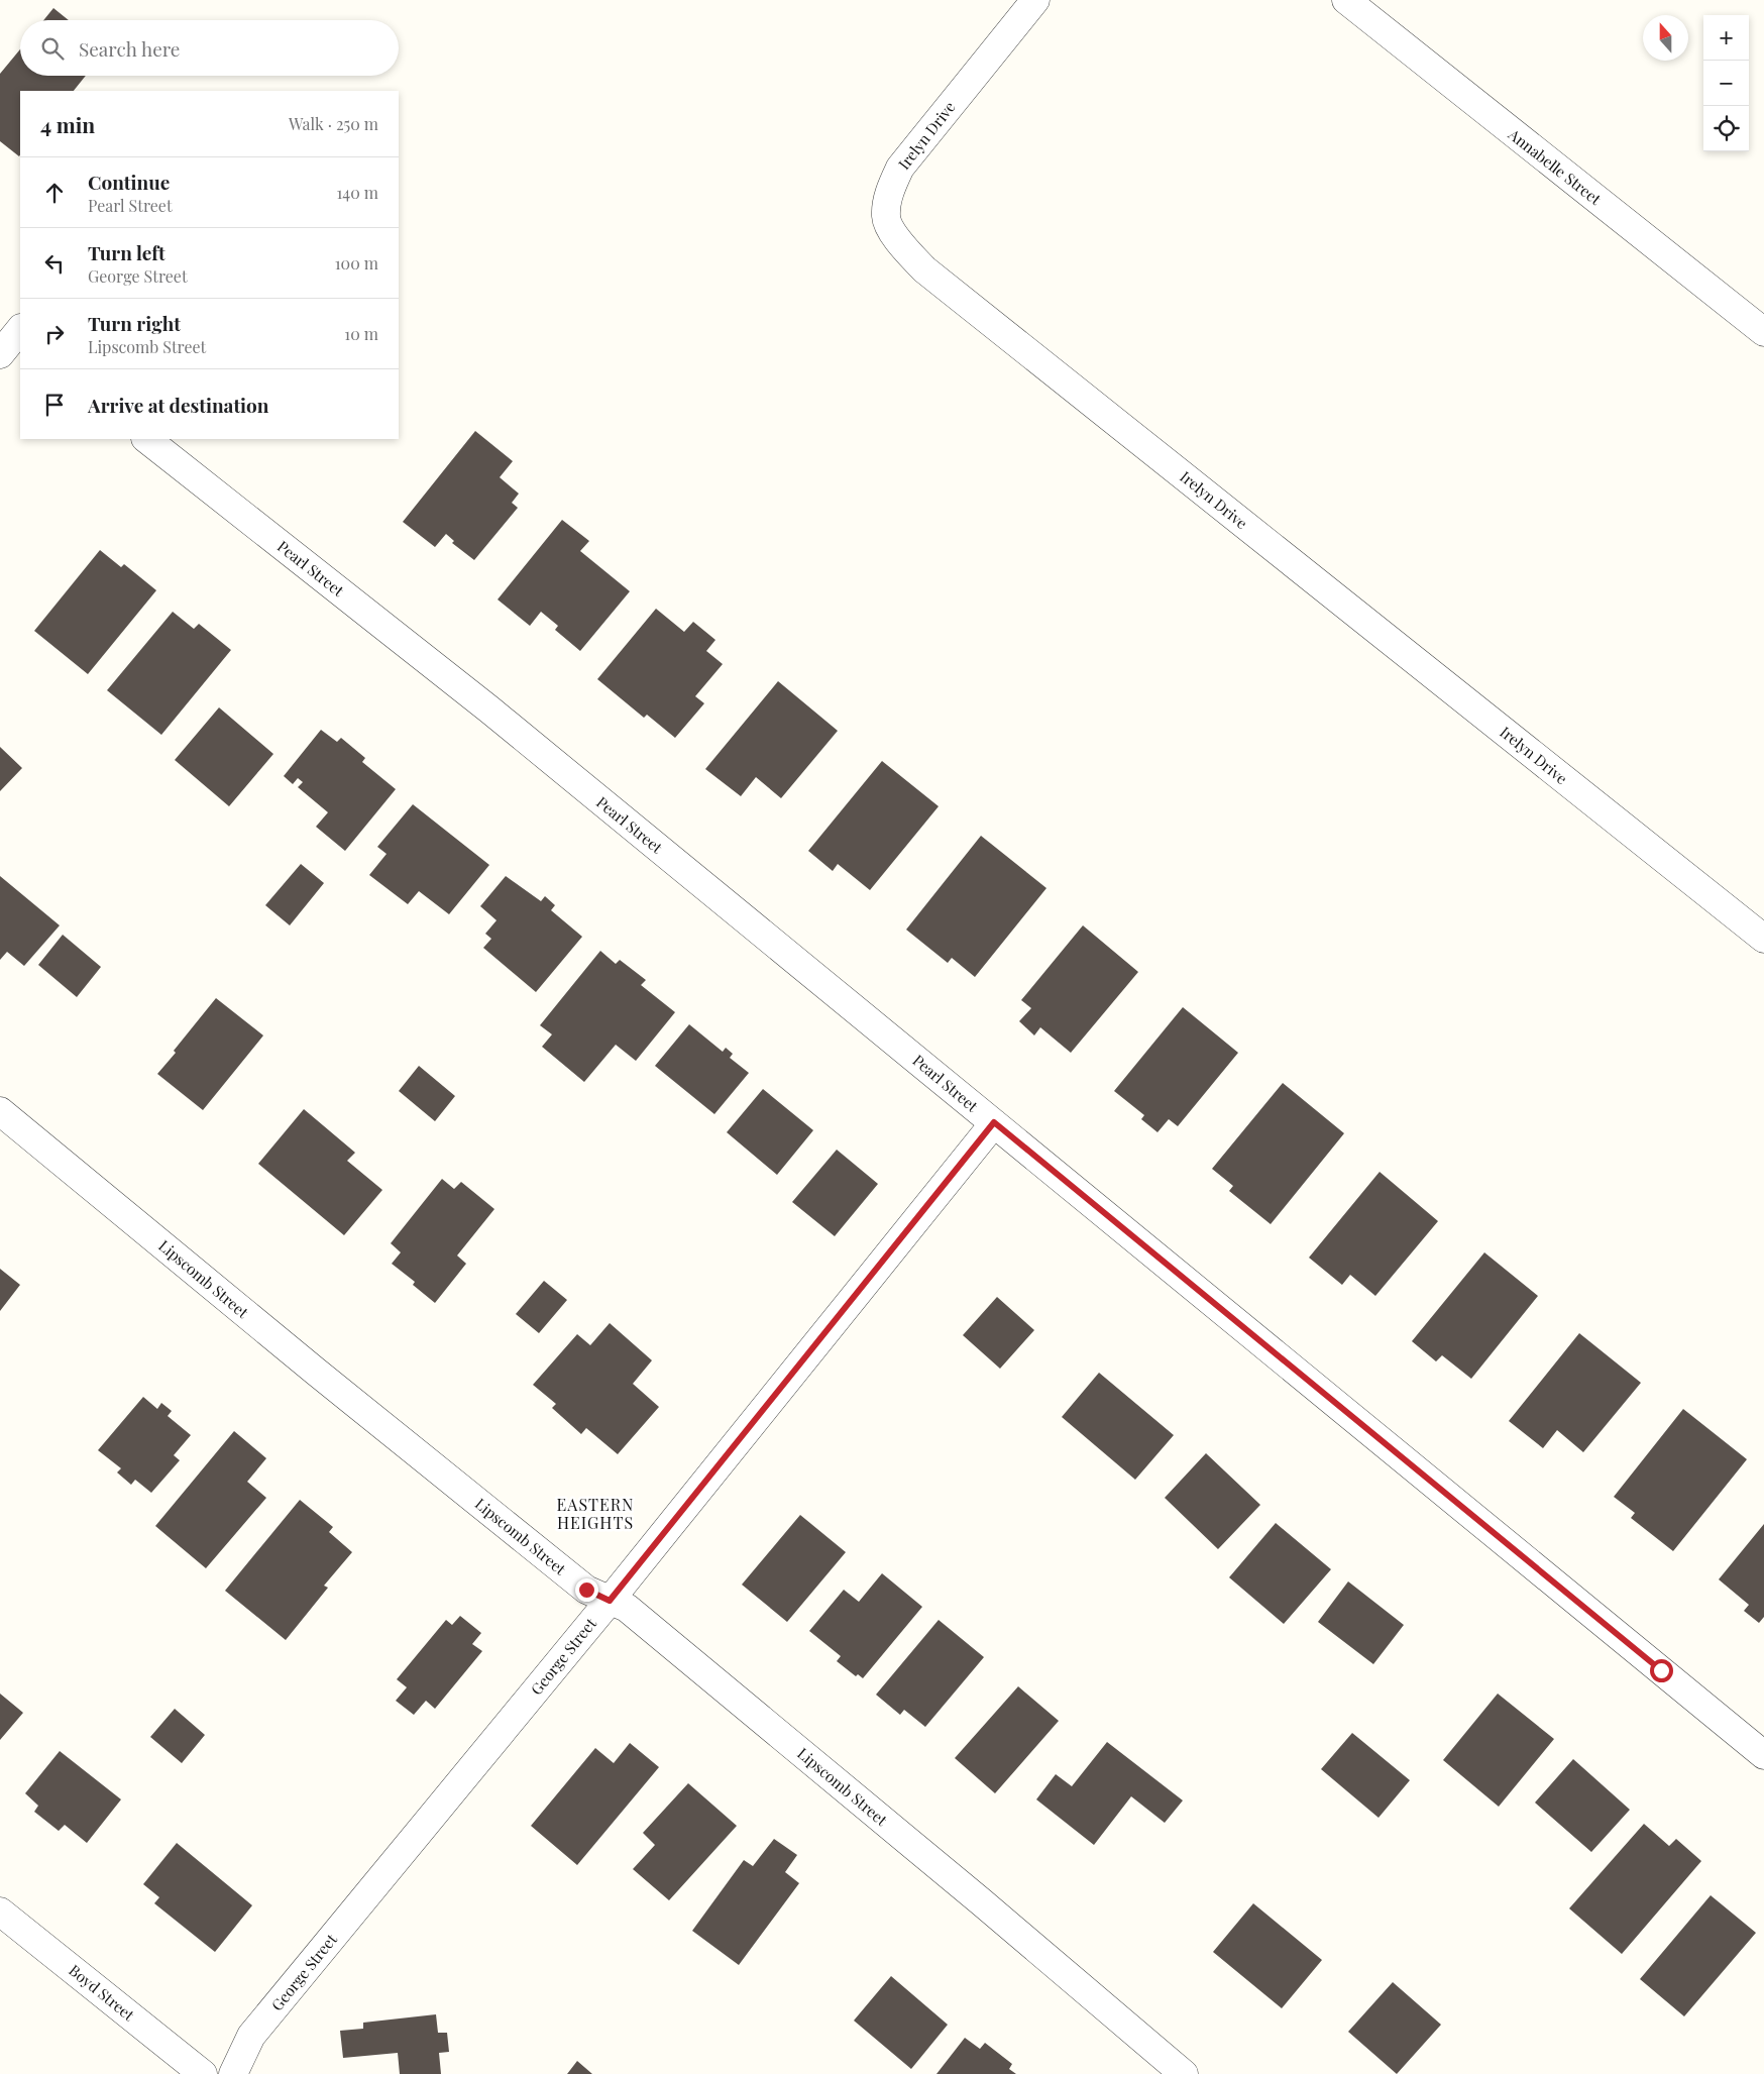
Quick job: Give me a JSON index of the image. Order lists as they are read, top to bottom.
{
  "streets": {
    "street": [
      "Irelyn Drive",
      "Annabelle Street",
      "Pearl Street",
      "Lipscomb Street",
      "George Street",
      "Boyd Street"
    ]
  },
  "crossings": [
    ["Pearl Street", "George Street"],
    ["Lipscomb Street", "George Street"]
  ],
  "districts": ["EASTERN HEIGHTS"],
  "north": "top",
  "page": {
    "map_buttons": ["+", "−"],
    "search": "Search here",
    "heading": ["4 min", "Walk · 250 m"],
    "list": [
      ["Continue", "Pearl Street", "140 m"],
      ["Turn left", "George Street", "100 m"],
      ["Turn right", "Lipscomb Street", "10 m"],
      "Arrive at destination"
    ]
  }
}
